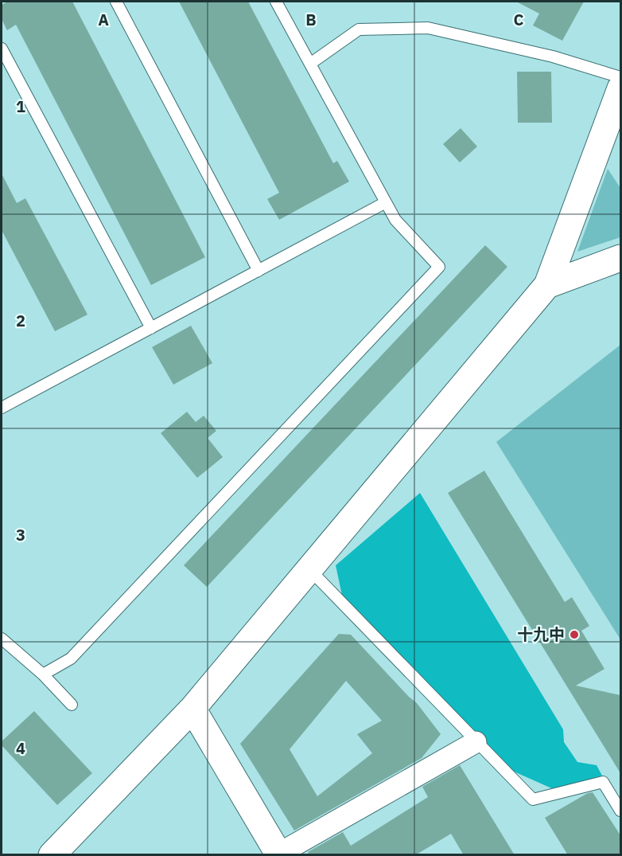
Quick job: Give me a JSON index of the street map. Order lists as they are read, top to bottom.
{
  "places": ["十九中"],
  "grid": {
    "columns": ["A", "B", "C"],
    "rows": [
      "1",
      "2",
      "3",
      "4"
    ]
  }
}
